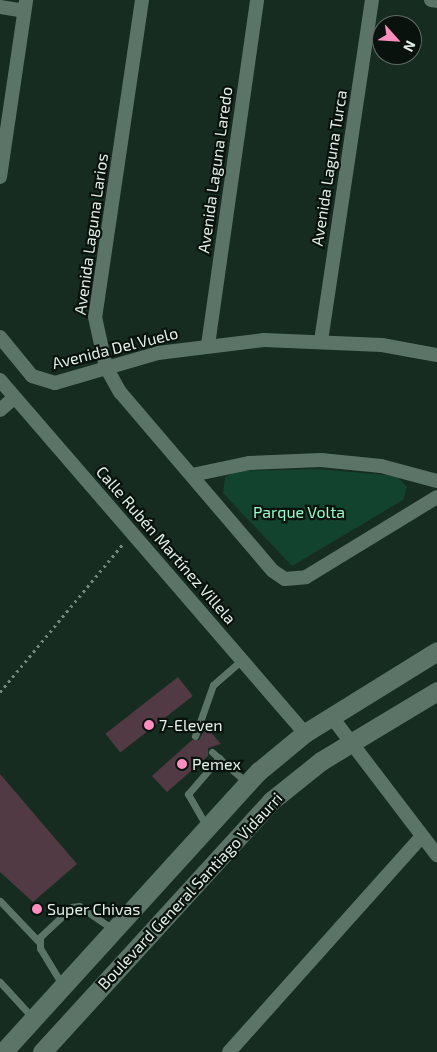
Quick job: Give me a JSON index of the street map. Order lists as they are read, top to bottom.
{
  "streets": {
    "main road": ["Boulevard General Santiago Vidaurri"],
    "street": [
      "Avenida Laguna Turca",
      "Avenida Laguna Laredo",
      "Avenida Laguna Larios",
      "Avenida Del Vuelo",
      "Calle Rubén Martínez Villela"
    ]
  },
  "crossings": [
    ["Avenida Laguna Turca", "Avenida Del Vuelo"],
    ["Avenida Laguna Laredo", "Avenida Del Vuelo"],
    ["Avenida Laguna Larios", "Avenida Del Vuelo"],
    ["Calle Rubén Martínez Villela", "Boulevard General Santiago Vidaurri"]
  ],
  "parks": ["Parque Volta"],
  "places": ["7-Eleven", "Pemex", "Super Chivas"],
  "north": "bottom right"
}
